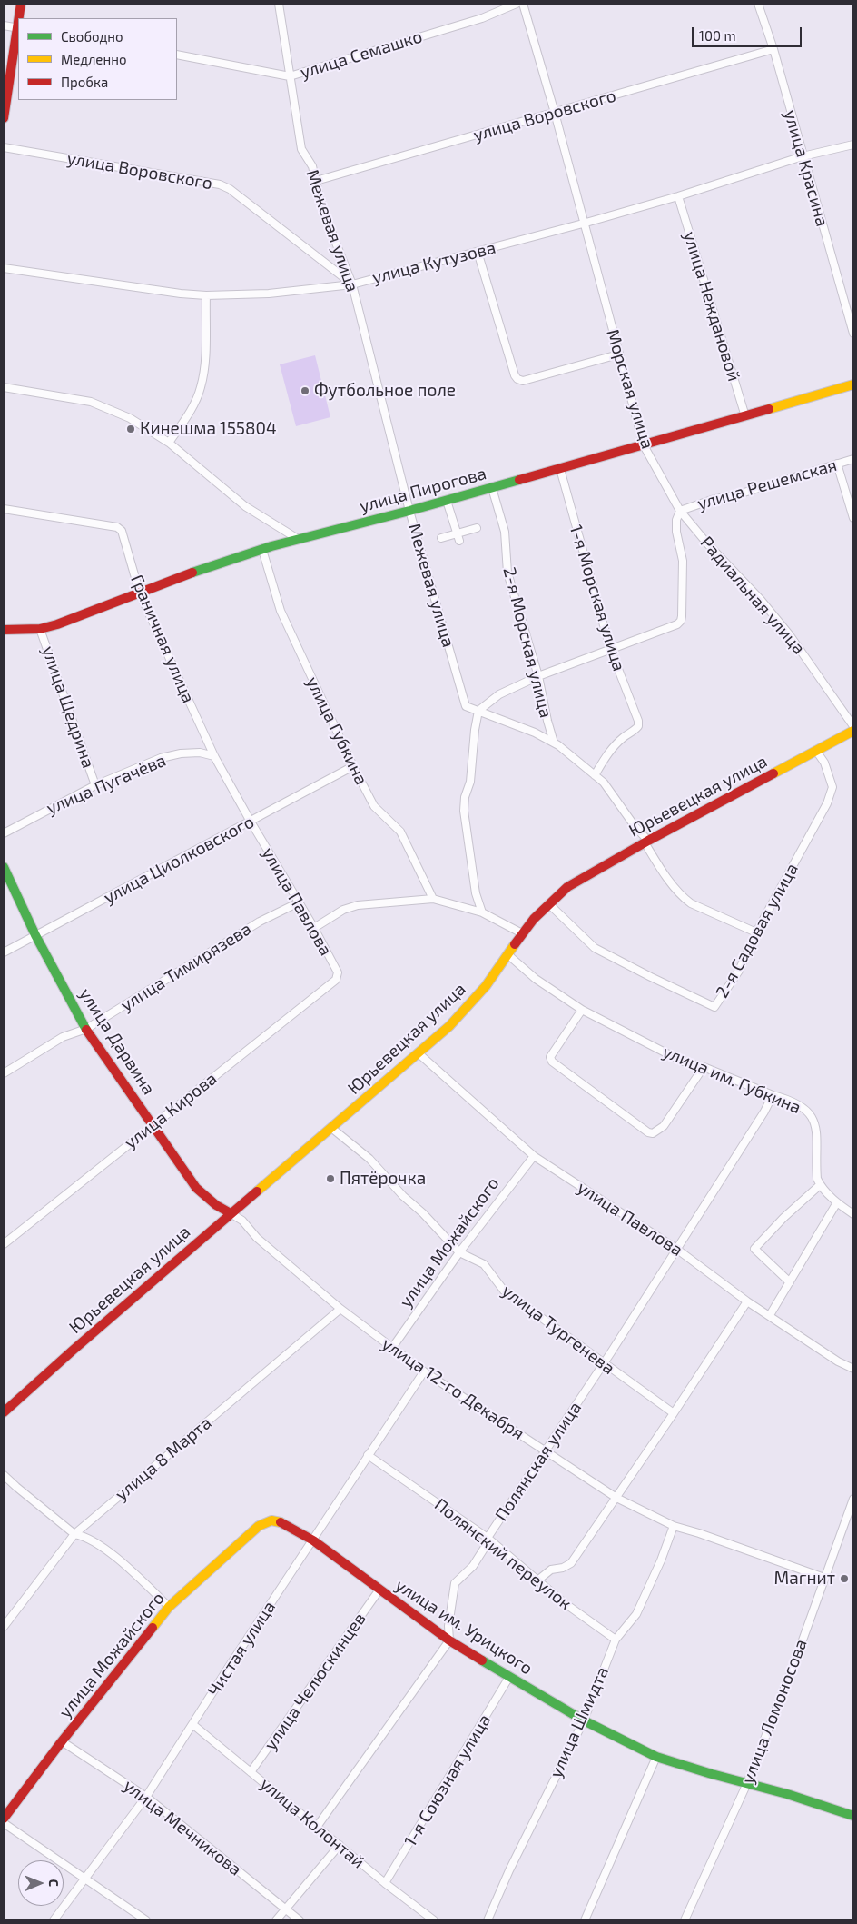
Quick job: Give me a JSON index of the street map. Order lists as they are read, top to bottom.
{
  "streets": {
    "street": [
      "улица Семашко",
      "улица Воровского",
      "улица Красина",
      "Межевая улица",
      "улица Кутузова",
      "улица Неждановой",
      "Морская улица",
      "улица Решемская",
      "улица Пирогова",
      "Радиальная улица",
      "1-я Морская улица",
      "Граничная улица",
      "2-я Морская улица",
      "улица Щедрина",
      "улица Губкина",
      "улица Пугачёва",
      "Юрьевецкая улица",
      "улица Циолковского",
      "улица Павлова",
      "2-я Садовая улица",
      "улица Тимирязева",
      "улица Дарвина",
      "улица им. Губкина",
      "улица Кирова",
      "улица Можайского",
      "улица Тургенева",
      "улица 12-го Декабря",
      "улица 8 Марта",
      "Полянская улица",
      "Полянский переулок",
      "улица им. Урицкого",
      "Чистая улица",
      "улица Челюскинцев",
      "улица Ломоносова",
      "улица Шмидта",
      "1-я Союзная улица",
      "улица Колонтай",
      "улица Мечникова"
    ]
  },
  "crossings": [
    ["улица Семашко", "Межевая улица"],
    ["улица Воровского", "улица Красина"],
    ["улица Воровского", "Межевая улица"],
    ["улица Воровского", "улица Кутузова"],
    ["улица Воровского", "Морская улица"],
    ["улица Красина", "улица Кутузова"],
    ["Межевая улица", "улица Кутузова"],
    ["Межевая улица", "улица Пирогова"],
    ["Межевая улица", "1-я Морская улица"],
    ["Межевая улица", "2-я Морская улица"],
    ["Межевая улица", "Юрьевецкая улица"],
    ["Межевая улица", "2-я Садовая улица"],
    ["улица Кутузова", "улица Неждановой"],
    ["улица Кутузова", "Морская улица"],
    ["улица Неждановой", "улица Пирогова"],
    ["Морская улица", "улица Решемская"],
    ["Морская улица", "улица Пирогова"],
    ["Морская улица", "Радиальная улица"],
    ["улица Решемская", "Радиальная улица"],
    ["улица Пирогова", "1-я Морская улица"],
    ["улица Пирогова", "Граничная улица"],
    ["улица Пирогова", "2-я Морская улица"],
    ["улица Пирогова", "улица Щедрина"],
    ["улица Пирогова", "улица Губкина"],
    ["Граничная улица", "улица Пугачёва"],
    ["Граничная улица", "улица Павлова"],
    ["улица Щедрина", "улица Пугачёва"],
    ["улица Губкина", "улица Циолковского"],
    ["улица Пугачёва", "улица Павлова"],
    ["Юрьевецкая улица", "улица Павлова"],
    ["Юрьевецкая улица", "2-я Садовая улица"],
    ["Юрьевецкая улица", "улица Дарвина"],
    ["Юрьевецкая улица", "улица им. Губкина"],
    ["Юрьевецкая улица", "улица Тургенева"],
    ["Юрьевецкая улица", "улица 12-го Декабря"],
    ["улица Циолковского", "улица Павлова"],
    ["улица Циолковского", "улица Дарвина"],
    ["улица Павлова", "улица Тимирязева"],
    ["улица Павлова", "улица Кирова"],
    ["улица Павлова", "улица Можайского"],
    ["улица Павлова", "Полянская улица"],
    ["улица Тимирязева", "улица Дарвина"],
    ["улица Дарвина", "улица Кирова"],
    ["улица Дарвина", "улица 12-го Декабря"],
    ["улица им. Губкина", "Полянская улица"],
    ["улица Можайского", "улица Тургенева"],
    ["улица Можайского", "улица 12-го Декабря"],
    ["улица Можайского", "улица им. Урицкого"],
    ["улица Можайского", "улица Мечникова"],
    ["улица Тургенева", "Полянская улица"],
    ["улица 12-го Декабря", "улица 8 Марта"],
    ["улица 12-го Декабря", "Полянская улица"],
    ["улица 12-го Декабря", "Чистая улица"],
    ["улица 12-го Декабря", "улица Ломоносова"],
    ["улица 12-го Декабря", "улица Шмидта"],
    ["Полянская улица", "Полянский переулок"],
    ["Полянская улица", "улица им. Урицкого"],
    ["Полянский переулок", "Чистая улица"],
    ["Полянский переулок", "улица Шмидта"],
    ["улица им. Урицкого", "Чистая улица"],
    ["улица им. Урицкого", "улица Челюскинцев"],
    ["улица им. Урицкого", "улица Ломоносова"],
    ["улица им. Урицкого", "улица Шмидта"],
    ["улица им. Урицкого", "1-я Союзная улица"],
    ["Чистая улица", "улица Колонтай"],
    ["Чистая улица", "улица Мечникова"],
    ["улица Челюскинцев", "улица Колонтай"],
    ["1-я Союзная улица", "улица Колонтай"]
  ],
  "places": [
    "Футбольное поле",
    "Кинешма 155804",
    "Пятёрочка",
    "Магнит"
  ],
  "legend": ["Свободно", "Медленно", "Пробка"],
  "scale_bar": "100 m",
  "north": "right"
}
